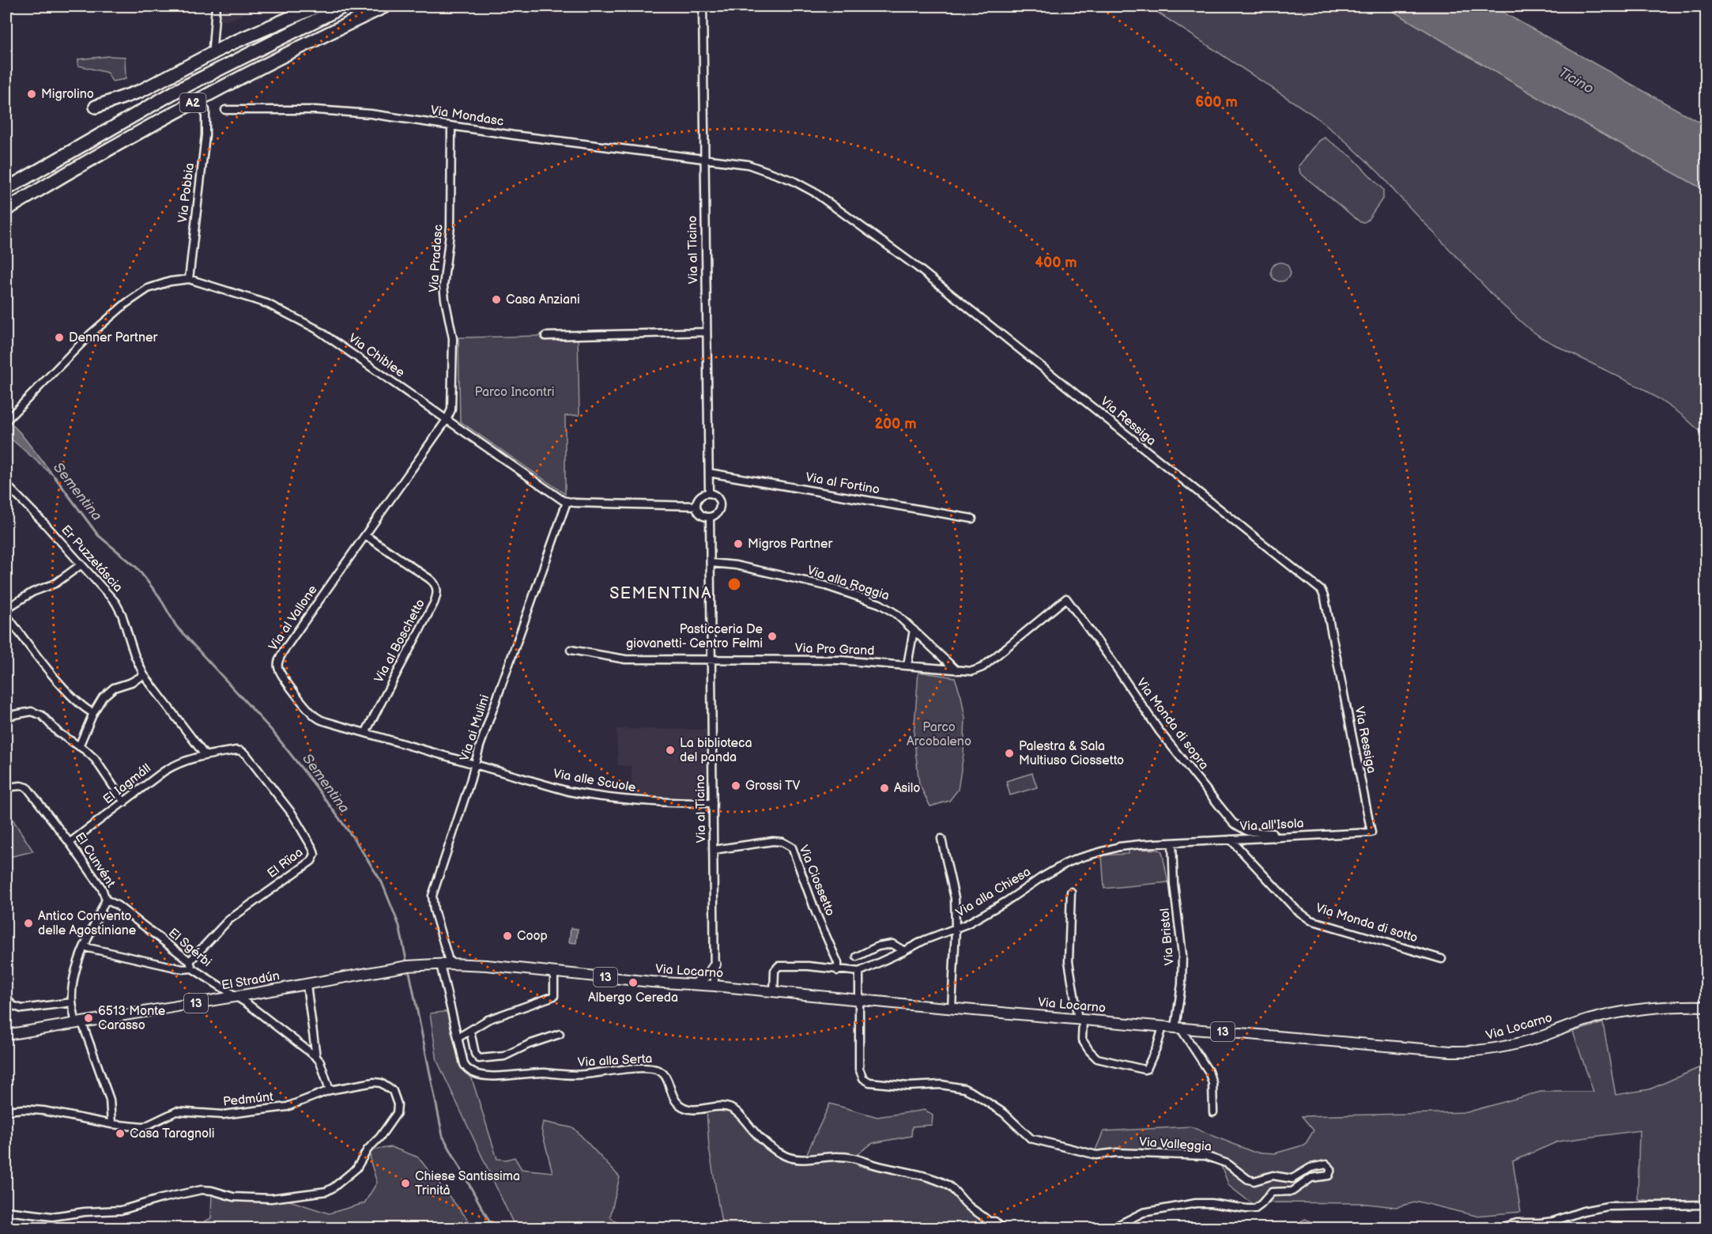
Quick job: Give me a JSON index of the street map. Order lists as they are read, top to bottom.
{
  "streets": {
    "highway": ["A2"],
    "main road": ["Via Locarno", "13", "El Stradún"],
    "street": [
      "Via Mondasc",
      "Via Pobbia",
      "Via al Ticino",
      "Via Pradasc",
      "Via Chiblee",
      "Via Ressiga",
      "Via al Fortino",
      "Er Puzzetáscia",
      "Via alla Roggia",
      "Via al Vallone",
      "Via al Boschetto",
      "Via Pro Grand",
      "Via Monda di sopra",
      "Via ai Mulini",
      "Via alle Scuole",
      "El Iagmáll",
      "Via all'Isola",
      "El Cunvént",
      "El Rïaa",
      "Via Ciossetto",
      "Via alla Chiesa",
      "Via Monda di sotto",
      "Via Bristol",
      "El Sgérbi",
      "Via alla Serta",
      "Pedmúnt",
      "Via Valleggia"
    ]
  },
  "crossings": [
    ["Via Mondasc", "Via al Ticino"],
    ["Via Mondasc", "Via Pradasc"],
    ["Via Mondasc", "Via Ressiga"],
    ["Via Pobbia", "Via Chiblee"],
    ["Via al Ticino", "Via Ressiga"],
    ["Via al Ticino", "Via al Fortino"],
    ["Via al Ticino", "Via alla Roggia"],
    ["Via al Ticino", "Via Pro Grand"],
    ["Via al Ticino", "Via alle Scuole"],
    ["Via al Ticino", "Via Ciossetto"],
    ["Via al Ticino", "Via Locarno"],
    ["Via Pradasc", "Via Chiblee"],
    ["Via Pradasc", "Via al Vallone"],
    ["Via Chiblee", "Via al Vallone"],
    ["Via Chiblee", "Via ai Mulini"],
    ["Via Ressiga", "Via all'Isola"],
    ["Er Puzzetáscia", "El Iagmáll"],
    ["Er Puzzetáscia", "El Rïaa"],
    ["Via alla Roggia", "Via Pro Grand"],
    ["Via al Vallone", "Via al Boschetto"],
    ["Via al Vallone", "Via ai Mulini"],
    ["Via al Vallone", "Via alle Scuole"],
    ["Via Pro Grand", "Via Monda di sopra"],
    ["Via Monda di sopra", "Via all'Isola"],
    ["Via ai Mulini", "Via alle Scuole"],
    ["Via ai Mulini", "Via Locarno"],
    ["Via ai Mulini", "El Stradún"],
    ["Via ai Mulini", "Via alla Serta"],
    ["El Iagmáll", "El Cunvént"],
    ["El Iagmáll", "El Rïaa"],
    ["Via all'Isola", "Via alla Chiesa"],
    ["Via all'Isola", "Via Monda di sotto"],
    ["Via all'Isola", "Via Bristol"],
    ["El Cunvént", "El Sgérbi"],
    ["El Cunvént", "El Stradún"],
    ["El Cunvént", "Pedmúnt"],
    ["El Rïaa", "El Sgérbi"],
    ["Via alla Chiesa", "Via Bristol"],
    ["Via Bristol", "Via Locarno"],
    ["El Sgérbi", "El Stradún"],
    ["Via Locarno", "El Stradún"],
    ["Via Locarno", "Via alla Serta"],
    ["Via Locarno", "Via Valleggia"],
    ["El Stradún", "Via alla Serta"]
  ],
  "districts": ["SEMENTINA"],
  "water": ["Ticino", "Sementina"],
  "parks": ["Parco Incontri", "Parco Arcobaleno"],
  "places": [
    "Migrolino",
    "Casa Anziani",
    "Denner Partner",
    "Migros Partner",
    "Pasticceria De giovanetti- Centro Felmi",
    "La biblioteca del panda",
    "Palestra & Sala Multiuso Ciossetto",
    "Grossi TV",
    "Asilo",
    "Antico Convento delle Agostiniane",
    "Coop",
    "Albergo Cereda",
    "6513 Monte Carasso",
    "Casa Taragnoli",
    "Chiese Santissima Trinità"
  ],
  "rings": ["600 m", "400 m", "200 m"]
}
